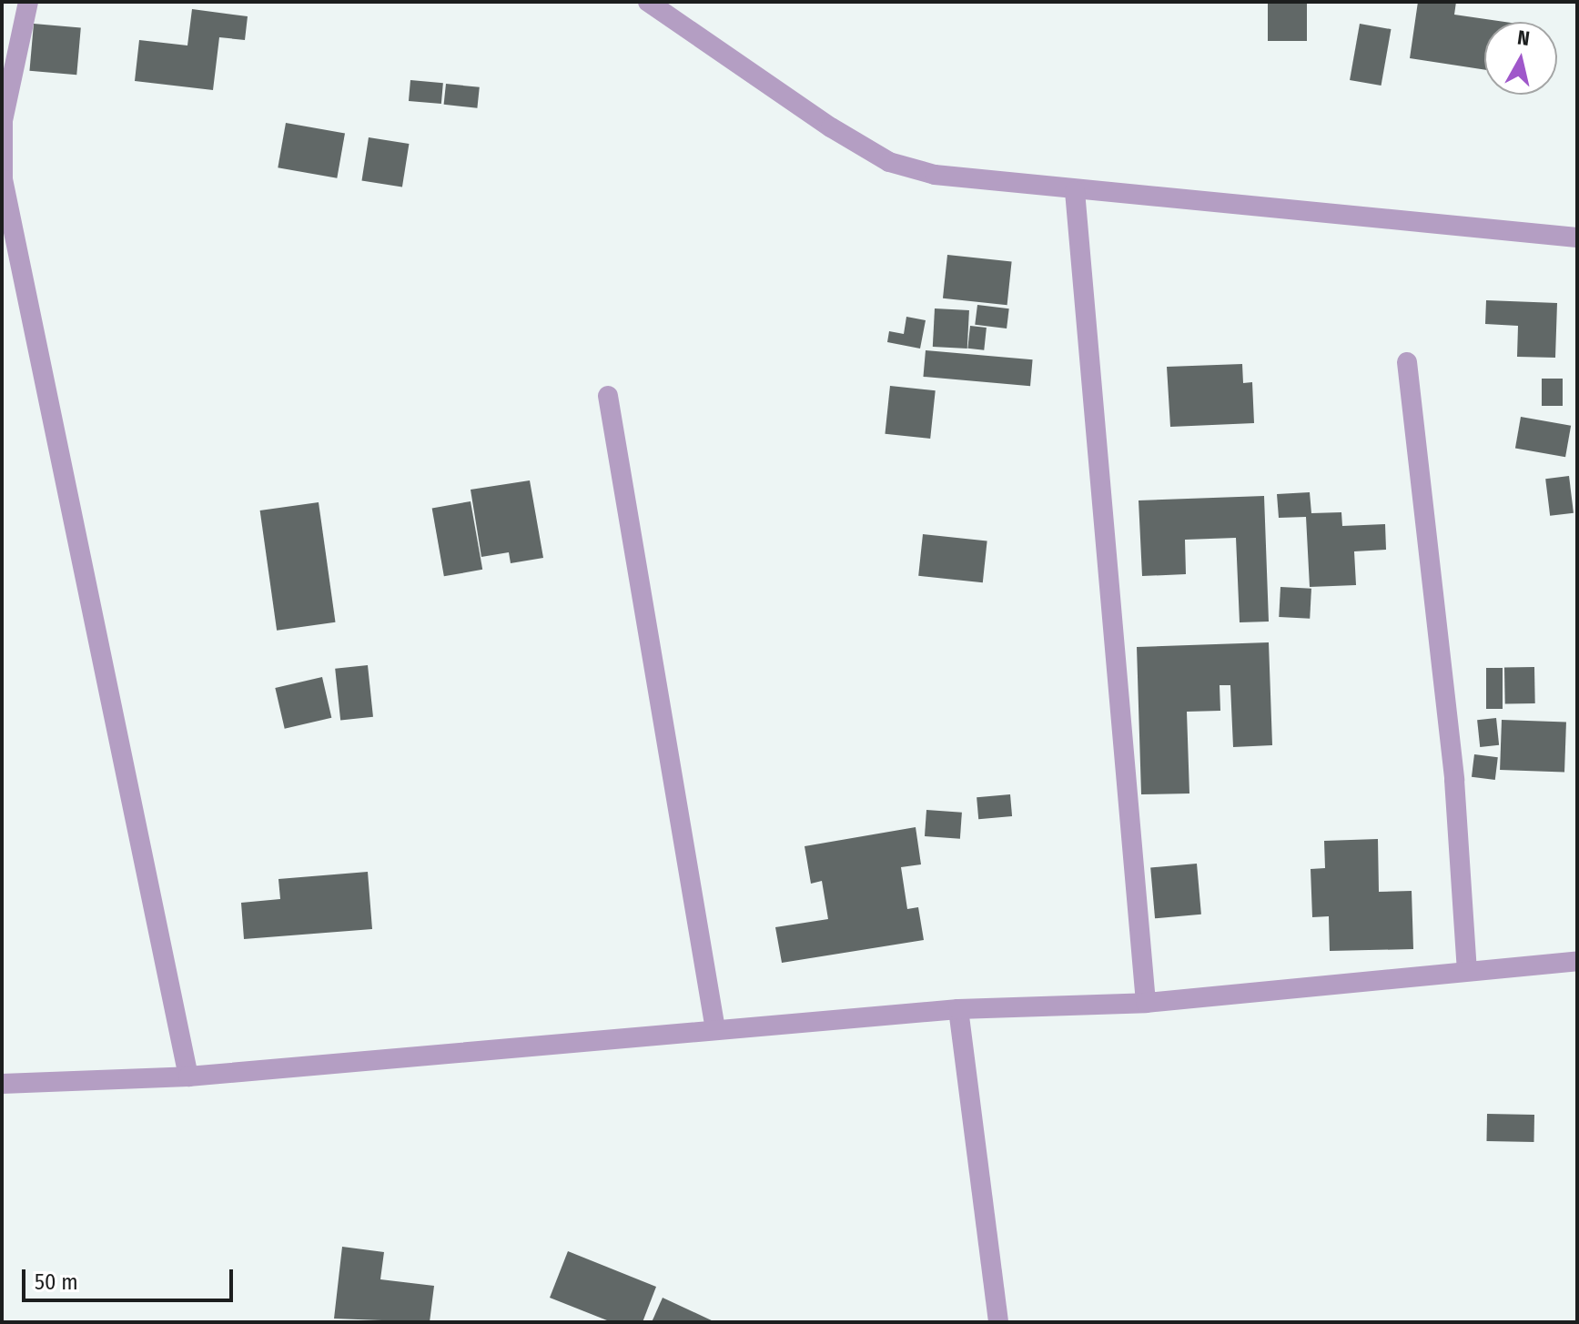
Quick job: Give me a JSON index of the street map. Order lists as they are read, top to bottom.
{
  "scale_bar": "50 m",
  "north": "top"
}
